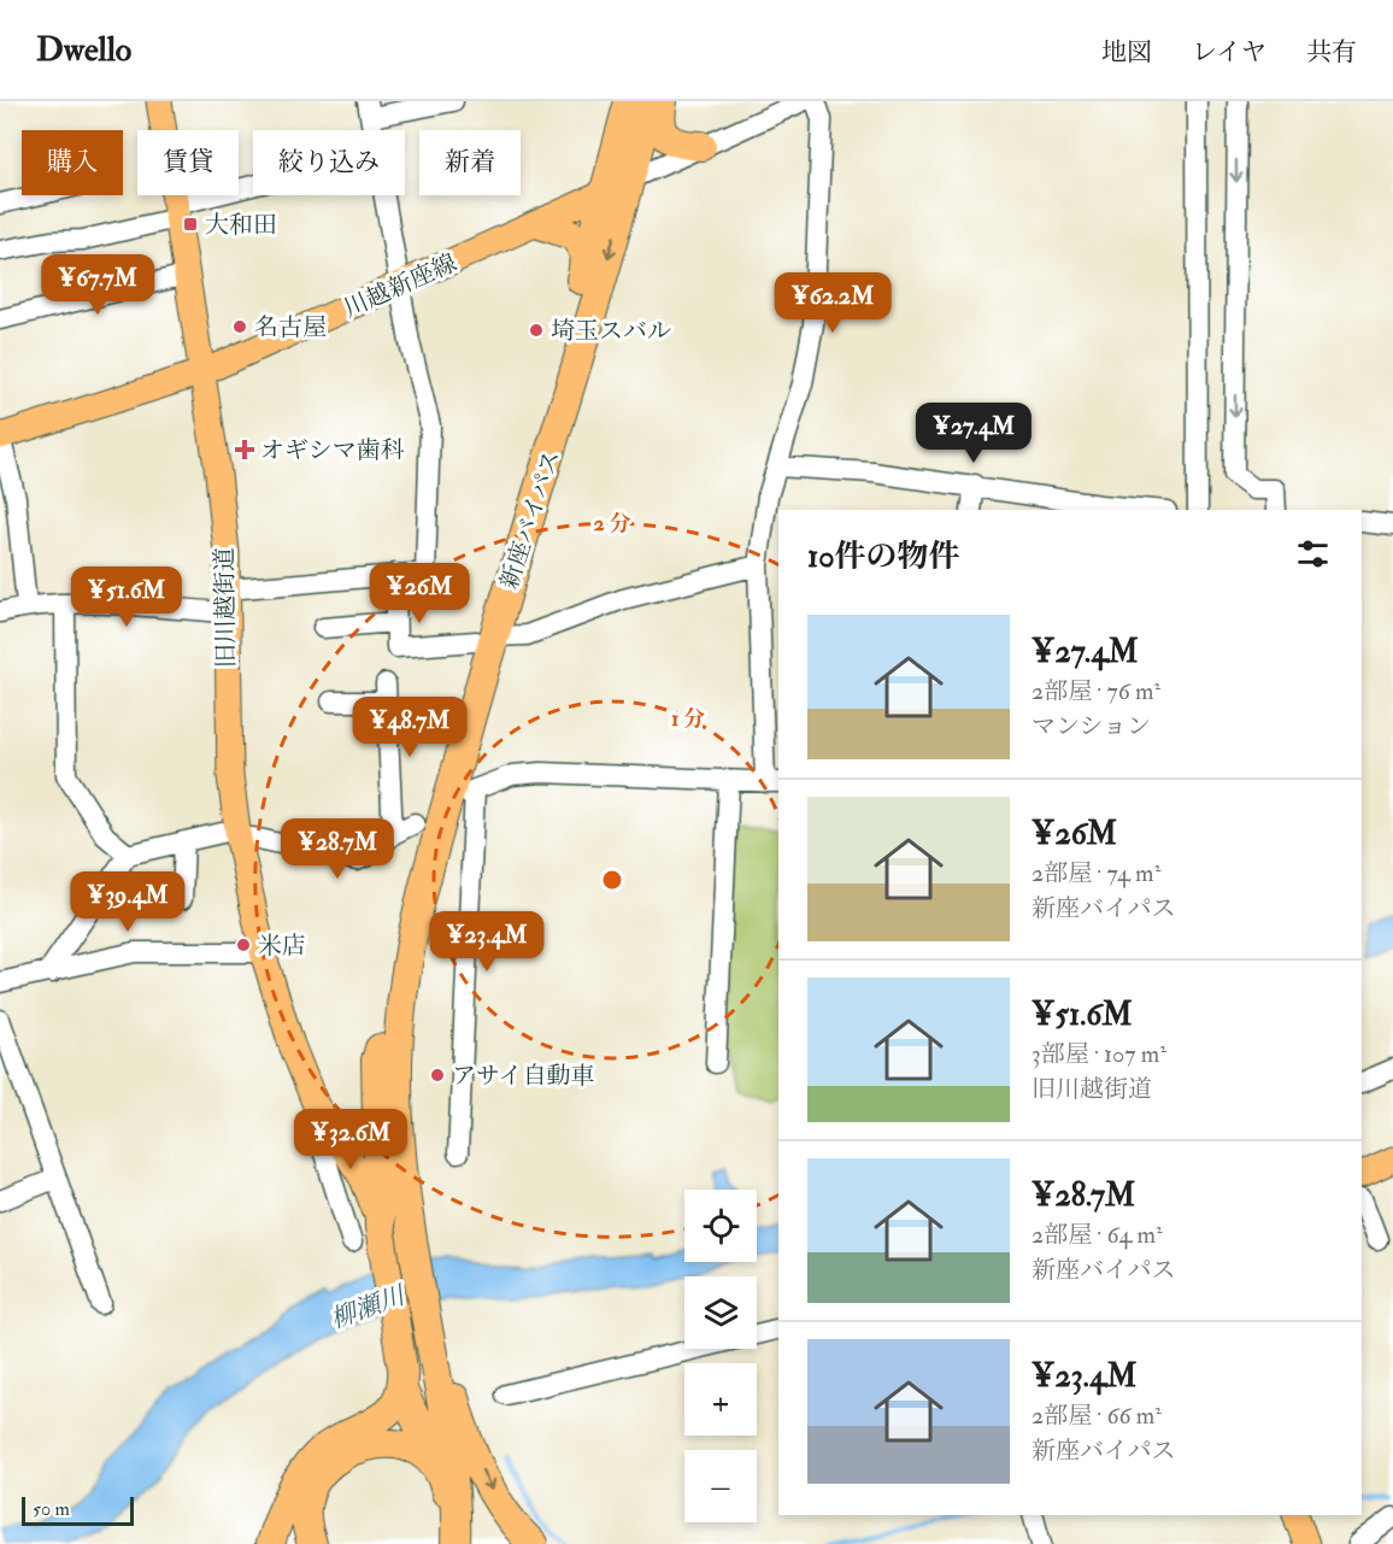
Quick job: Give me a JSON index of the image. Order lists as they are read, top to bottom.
{
  "streets": {
    "highway": ["新座バイパス"],
    "main road": ["川越新座線", "旧川越街道"]
  },
  "crossings": [
    ["川越新座線", "新座バイパス"],
    ["川越新座線", "旧川越街道"],
    ["新座バイパス", "旧川越街道"]
  ],
  "water": ["柳瀬川"],
  "places": {
    "transit": ["大和田"],
    "other": [
      "名古屋",
      "埼玉スバル",
      "米店",
      "アサイ自動車"
    ],
    "health": ["オギシマ歯科"]
  },
  "scale_bar": "50 m",
  "page": {
    "header": "Dwello",
    "nav": ["地図", "レイヤ", "共有"],
    "chip": [
      "購入",
      "賃貸",
      "絞り込み",
      "新着"
    ],
    "price": [
      "¥67.7M",
      "¥62.2M",
      "¥27.4M",
      "¥26M",
      "¥51.6M",
      "¥48.7M",
      "¥28.7M",
      "¥39.4M",
      "¥23.4M",
      "¥32.6M"
    ],
    "heading": "10件の物件",
    "list": [
      {
        "name": "¥27.4M",
        "note": "2部屋 · 76 m² · マンション"
      },
      {
        "name": "¥26M",
        "note": "2部屋 · 74 m² · 新座バイパス"
      },
      {
        "name": "¥51.6M",
        "note": "3部屋 · 107 m² · 旧川越街道"
      },
      {
        "name": "¥28.7M",
        "note": "2部屋 · 64 m² · 新座バイパス"
      },
      {
        "name": "¥23.4M",
        "note": "2部屋 · 66 m² · 新座バイパス"
      }
    ],
    "map_buttons": ["+", "−"],
    "scale": "50 m"
  },
  "rings": ["2 分", "1 分"]
}
